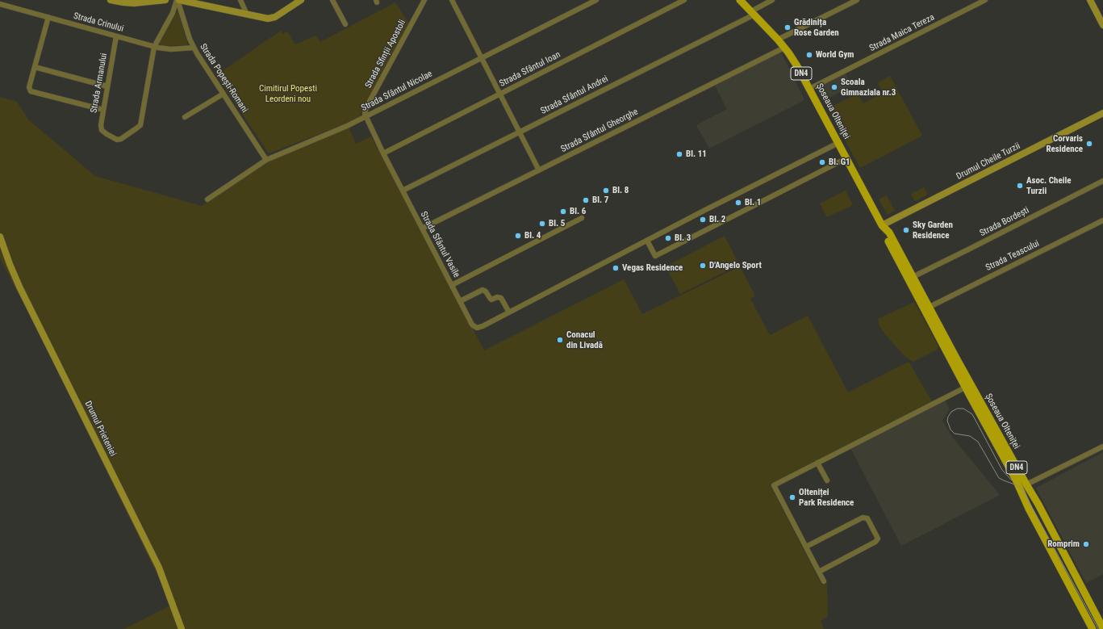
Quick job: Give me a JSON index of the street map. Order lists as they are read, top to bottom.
{
  "streets": {
    "main road": ["DN4", "Șoseaua Olteniței"],
    "street": [
      "Strada Crinului",
      "Strada Maica Tereza",
      "Strada Sfinții Apostoli",
      "Strada Sfântul Ioan",
      "Strada Popești-Romani",
      "Strada Armanului",
      "Strada Sfântul Nicolae",
      "Strada Sfântul Andrei",
      "Strada Sfântul Gheorghe",
      "Drumul Cheile Turzii",
      "Strada Bordești",
      "Strada Sfântul Vasile",
      "Strada Teascului",
      "Drumul Prieteniei"
    ]
  },
  "crossings": [
    ["Strada Crinului", "Strada Popești-Romani"],
    ["Strada Crinului", "Strada Armanului"],
    ["Strada Maica Tereza", "Șoseaua Olteniței"],
    ["Strada Sfinții Apostoli", "Strada Sfântul Nicolae"],
    ["Strada Sfinții Apostoli", "Strada Sfântul Vasile"],
    ["Strada Sfântul Ioan", "Strada Sfântul Vasile"],
    ["Strada Popești-Romani", "Strada Sfântul Nicolae"],
    ["Strada Sfântul Nicolae", "Strada Sfântul Vasile"],
    ["Strada Sfântul Andrei", "Șoseaua Olteniței"],
    ["Strada Sfântul Andrei", "Strada Sfântul Vasile"],
    ["Șoseaua Olteniței", "Strada Sfântul Gheorghe"],
    ["Șoseaua Olteniței", "Drumul Cheile Turzii"],
    ["Șoseaua Olteniței", "Strada Bordești"],
    ["Șoseaua Olteniței", "Strada Teascului"],
    ["Strada Sfântul Gheorghe", "Strada Sfântul Vasile"]
  ],
  "parks": ["Cimitirul Popesti Leordeni nou"],
  "places": [
    "Grădinița Rose Garden",
    "World Gym",
    "Scoala Gimnaziala nr.3",
    "Corvaris Residence",
    "Bl. 11",
    "Bl. G1",
    "Asoc. Cheile Turzii",
    "Bl. 8",
    "Bl. 7",
    "Bl. 1",
    "Bl. 6",
    "Bl. 2",
    "Bl. 5",
    "Sky Garden Residence",
    "Bl. 4",
    "Bl. 3",
    "D'Angelo Sport",
    "Vegas Residence",
    "Conacul din Livadă",
    "Olteniței Park Residence",
    "Romprim"
  ]
}
